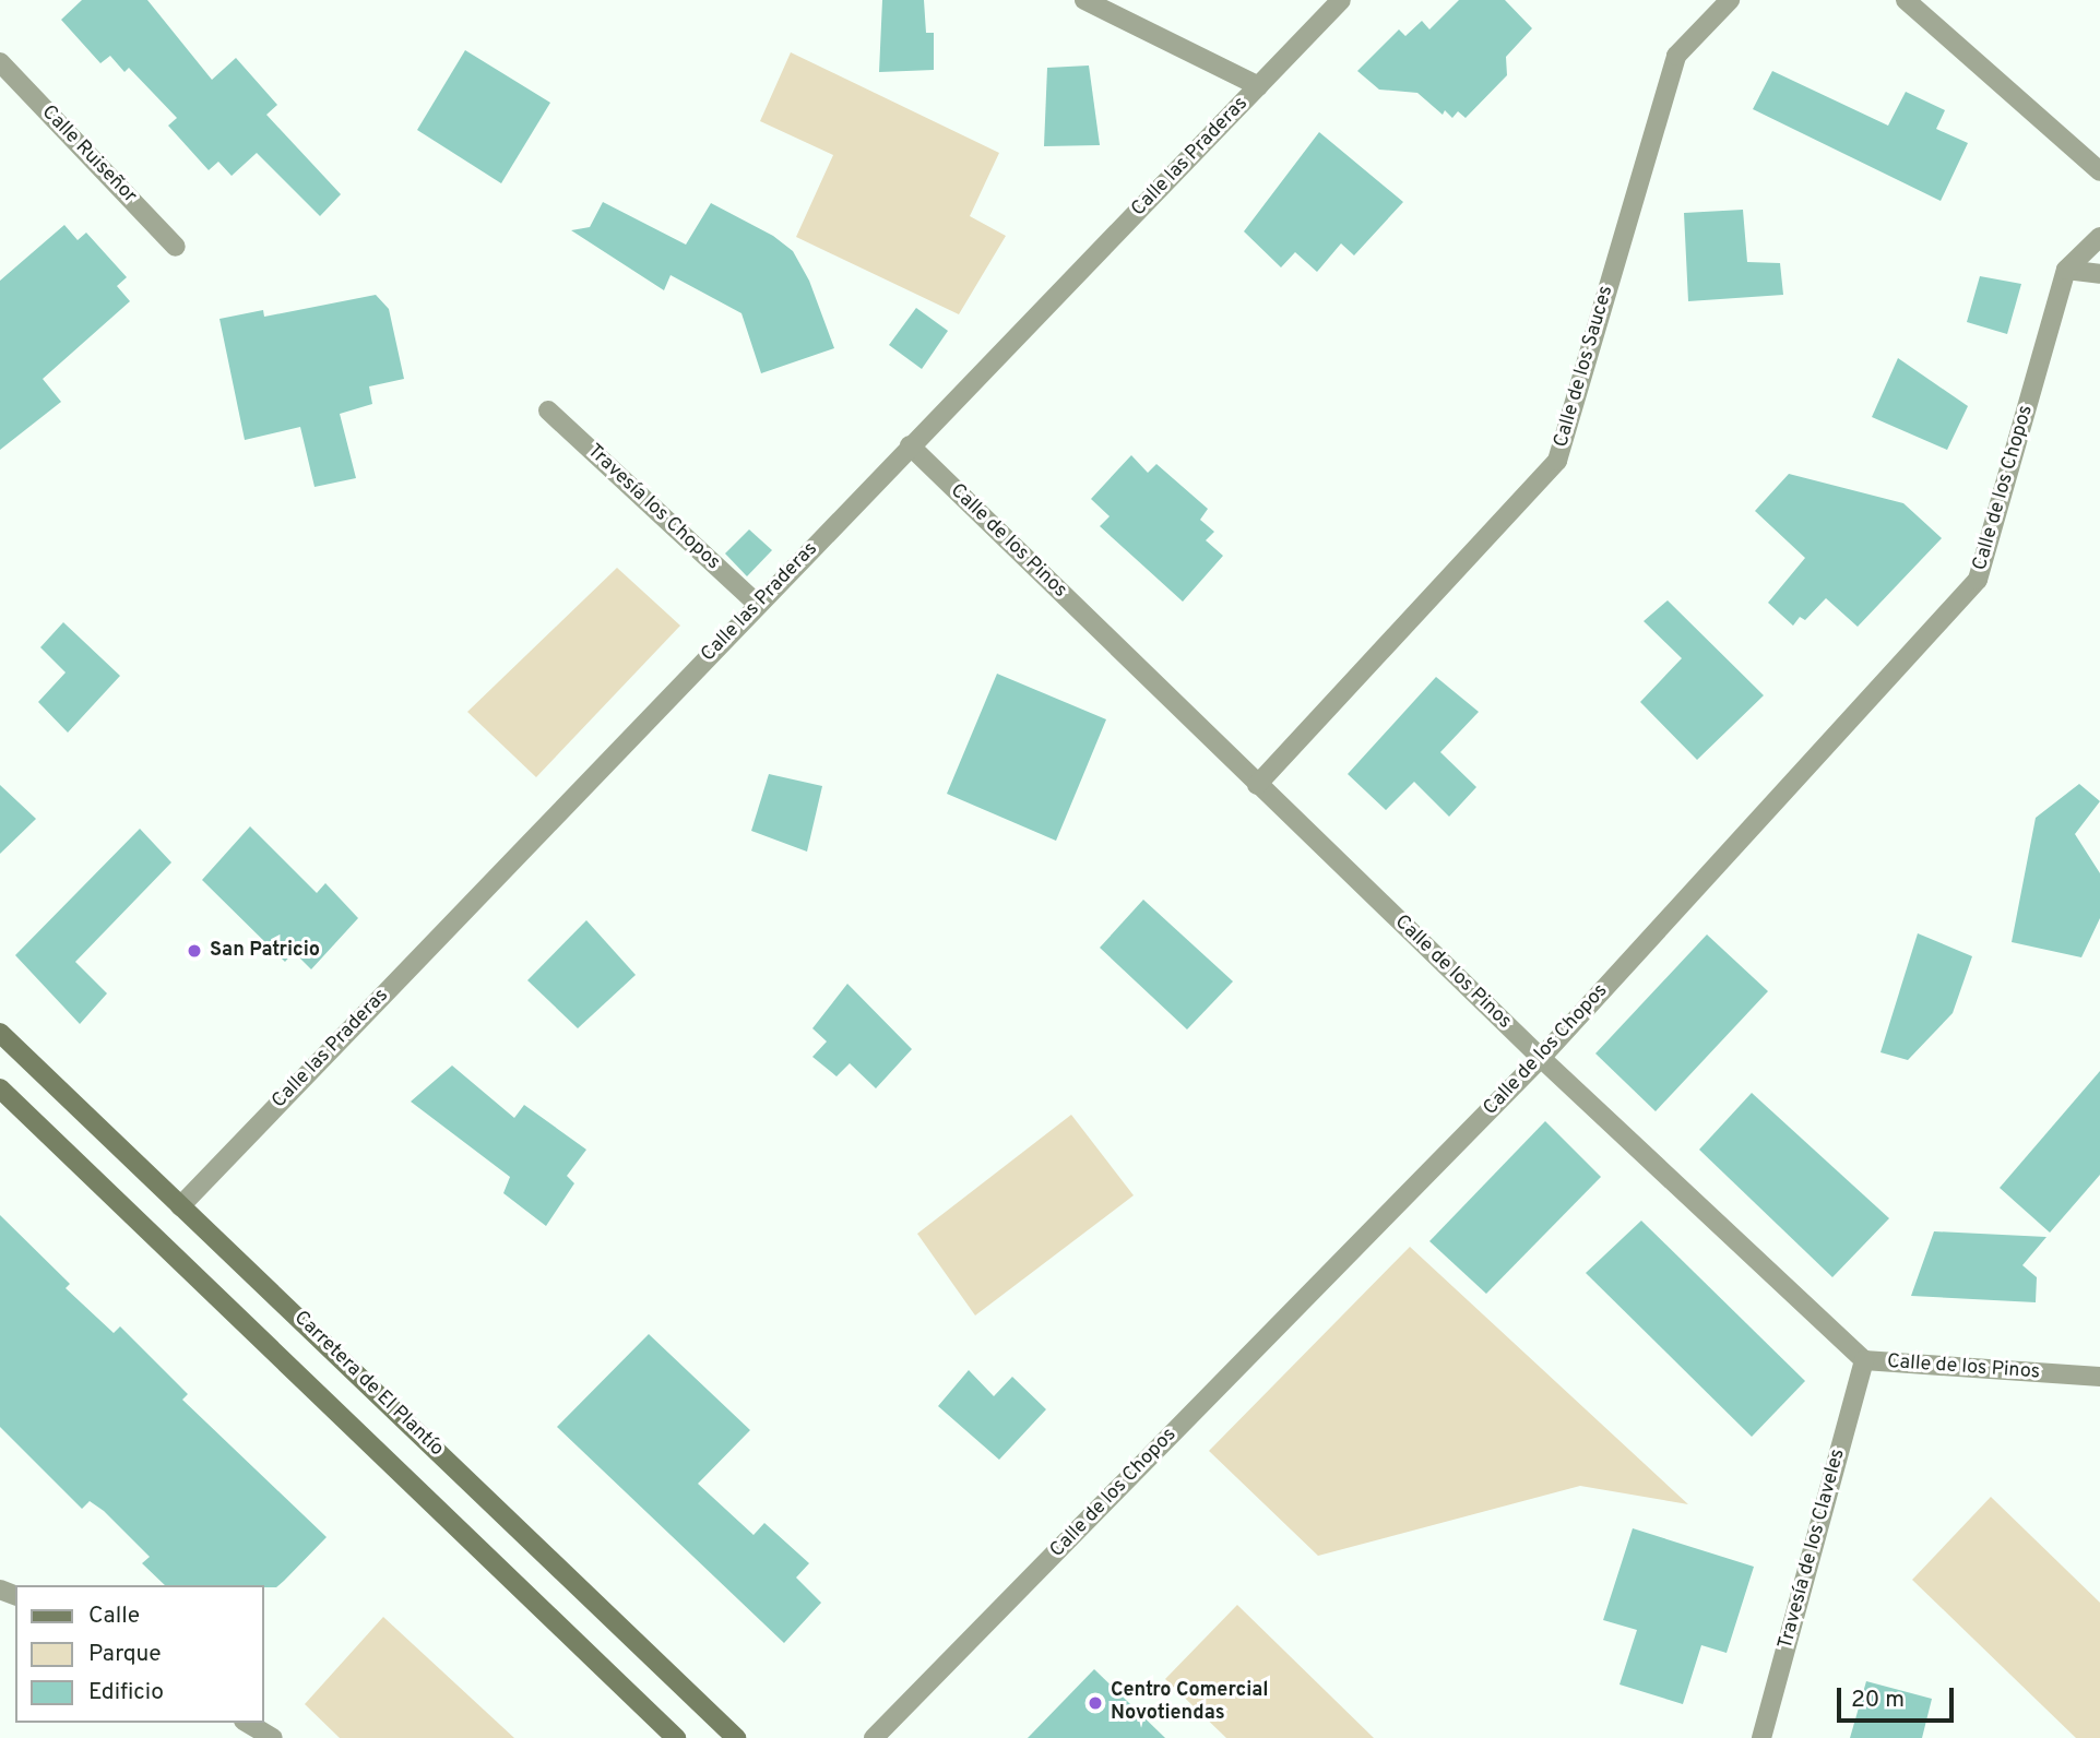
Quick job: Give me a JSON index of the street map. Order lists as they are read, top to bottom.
{
  "streets": {
    "street": [
      "Calle Ruiseñor",
      "Calle las Praderas",
      "Calle de los Sauces",
      "Calle de los Chopos",
      "Travesía los Chopos",
      "Calle de los Pinos",
      "Carretera de El Plantío",
      "Travesía de los Claveles"
    ]
  },
  "crossings": [
    ["Calle las Praderas", "Travesía los Chopos"],
    ["Calle las Praderas", "Calle de los Pinos"],
    ["Calle las Praderas", "Carretera de El Plantío"],
    ["Calle de los Sauces", "Calle de los Pinos"],
    ["Calle de los Chopos", "Calle de los Pinos"],
    ["Calle de los Pinos", "Travesía de los Claveles"]
  ],
  "places": ["San Patricio", "Centro Comercial Novotiendas"],
  "legend": ["Calle", "Parque", "Edificio"],
  "scale_bar": "20 m"
}
